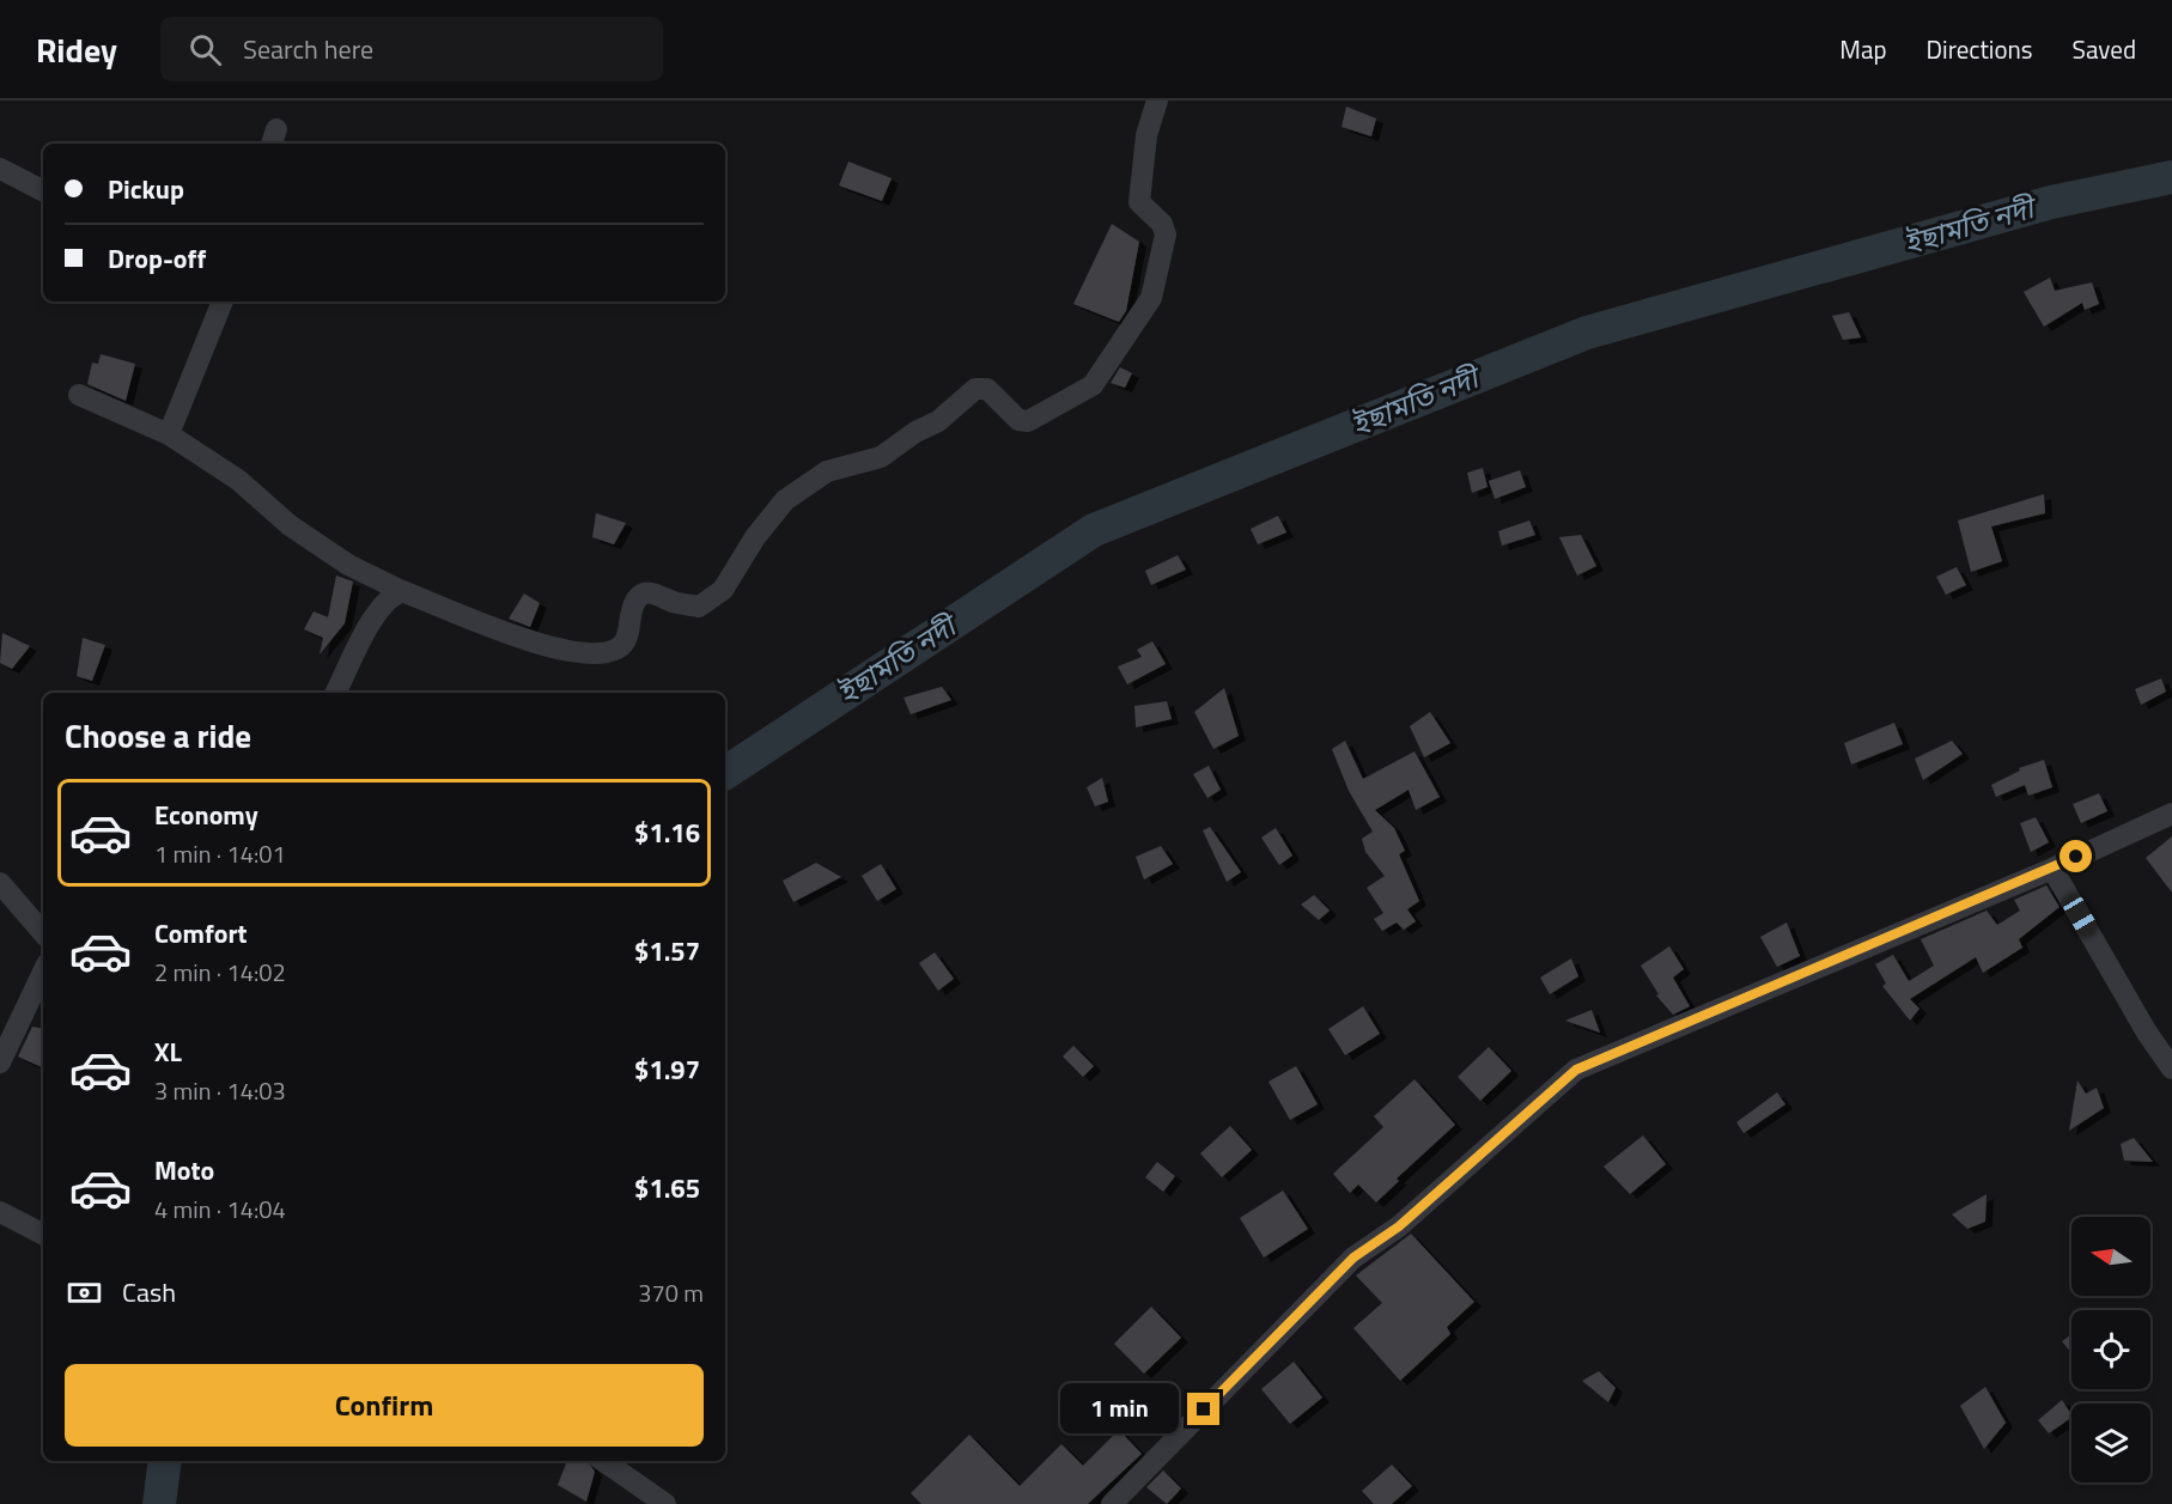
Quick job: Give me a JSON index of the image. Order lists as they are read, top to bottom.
{
  "water": ["ইছামতি নদী"],
  "north": "left",
  "page": {
    "header": "Ridey",
    "search": "Search here",
    "nav": ["Map", "Directions", "Saved"],
    "banner": ["Pickup", "Drop-off"],
    "heading": "Choose a ride",
    "list": [
      {
        "name": "Economy",
        "note": "1 min · 14:01",
        "value": "$1.16"
      },
      {
        "name": "Comfort",
        "note": "2 min · 14:02",
        "value": "$1.57"
      },
      {
        "name": "XL",
        "note": "3 min · 14:03",
        "value": "$1.97"
      },
      {
        "name": "Moto",
        "note": "4 min · 14:04",
        "value": "$1.65"
      }
    ],
    "pay": ["Cash", "370 m"],
    "buttons": "Confirm",
    "bubble": "1 min"
  }
}
